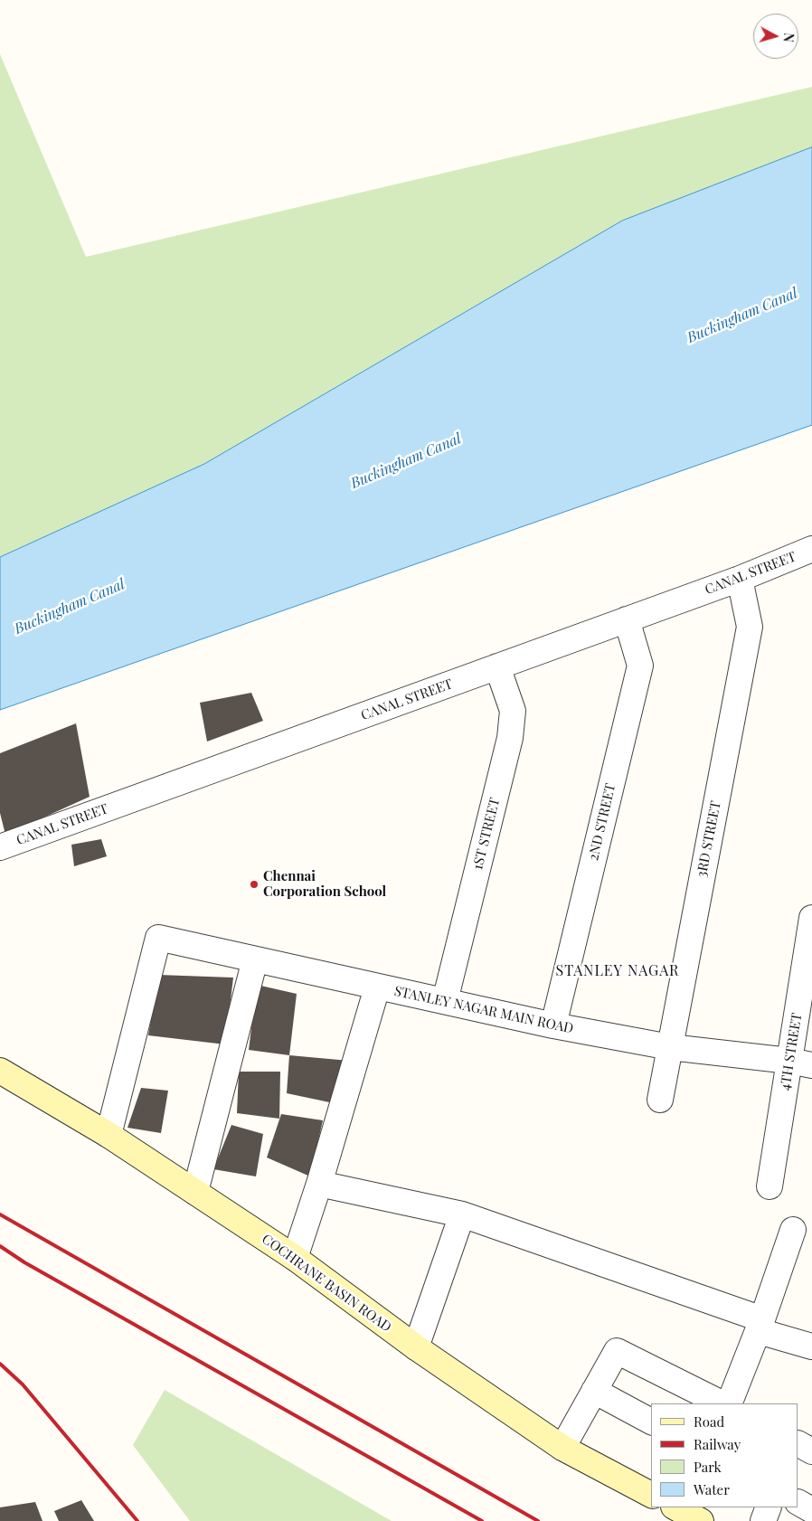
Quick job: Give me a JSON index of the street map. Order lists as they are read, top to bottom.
{
  "streets": {
    "main road": ["COCHRANE BASIN ROAD"],
    "street": [
      "CANAL STREET",
      "2ND STREET",
      "1ST STREET",
      "3RD STREET",
      "STANLEY NAGAR MAIN ROAD",
      "4TH STREET"
    ]
  },
  "crossings": [
    ["CANAL STREET", "2ND STREET"],
    ["CANAL STREET", "1ST STREET"],
    ["CANAL STREET", "3RD STREET"],
    ["2ND STREET", "STANLEY NAGAR MAIN ROAD"],
    ["1ST STREET", "STANLEY NAGAR MAIN ROAD"],
    ["3RD STREET", "STANLEY NAGAR MAIN ROAD"],
    ["STANLEY NAGAR MAIN ROAD", "4TH STREET"],
    ["STANLEY NAGAR MAIN ROAD", "COCHRANE BASIN ROAD"]
  ],
  "districts": ["STANLEY NAGAR"],
  "water": ["Buckingham Canal"],
  "places": ["Chennai Corporation School"],
  "legend": [
    "Road",
    "Railway",
    "Park",
    "Water"
  ],
  "north": "right"
}
